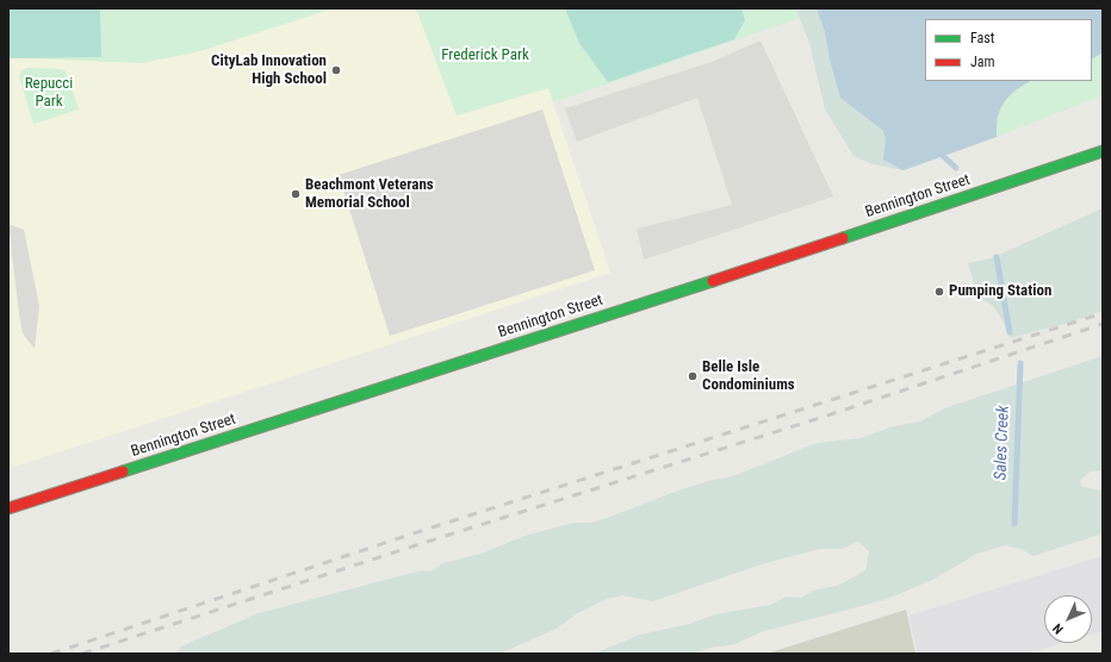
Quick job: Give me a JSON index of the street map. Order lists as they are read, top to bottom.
{
  "streets": {
    "main road": ["Bennington Street"]
  },
  "water": ["Sales Creek"],
  "parks": ["Frederick Park", "Repucci Park"],
  "places": [
    "CityLab Innovation High School",
    "Beachmont Veterans Memorial School",
    "Pumping Station",
    "Belle Isle Condominiums"
  ],
  "legend": ["Fast", "Jam"],
  "north": "bottom left"
}
